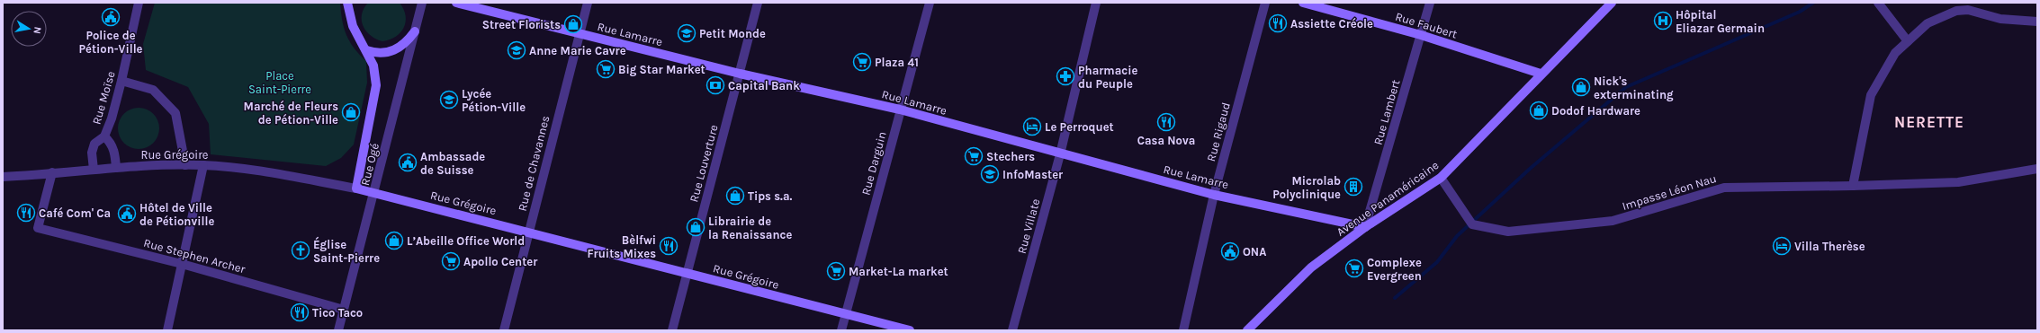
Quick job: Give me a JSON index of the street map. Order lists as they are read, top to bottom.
{
  "streets": {
    "main road": [
      "Rue Faubert",
      "Rue Lamarre",
      "Rue Grégoire",
      "Avenue Panaméricaine"
    ],
    "street": [
      "Rue Moïse",
      "Rue Lambert",
      "Rue Rigaud",
      "Rue de Chavannes",
      "Rue Louverture",
      "Rue Darguin",
      "Rue Ogé",
      "Impasse Léon Nau",
      "Rue Villate",
      "Rue Stephen Archer"
    ]
  },
  "crossings": [
    ["Rue Faubert", "Rue Lambert"],
    ["Rue Faubert", "Avenue Panaméricaine"],
    ["Rue Lamarre", "Rue Lambert"],
    ["Rue Lamarre", "Rue Rigaud"],
    ["Rue Lamarre", "Rue de Chavannes"],
    ["Rue Lamarre", "Rue Louverture"],
    ["Rue Lamarre", "Rue Darguin"],
    ["Rue Lamarre", "Avenue Panaméricaine"],
    ["Rue Lamarre", "Rue Villate"],
    ["Rue Moïse", "Rue Grégoire"],
    ["Rue Lambert", "Avenue Panaméricaine"],
    ["Rue Grégoire", "Rue de Chavannes"],
    ["Rue Grégoire", "Rue Louverture"],
    ["Rue Grégoire", "Rue Darguin"],
    ["Rue Grégoire", "Rue Ogé"],
    ["Rue Grégoire", "Rue Stephen Archer"],
    ["Rue Ogé", "Rue Stephen Archer"],
    ["Impasse Léon Nau", "Avenue Panaméricaine"]
  ],
  "districts": ["NERETTE"],
  "parks": ["Place Saint-Pierre"],
  "places": {
    "public building": [
      "Police de Pétion-Ville",
      "Ambassade de Suisse",
      "Hôtel de Ville de Pétionville",
      "ONA"
    ],
    "hospital": ["Hôpital Eliazar Germain"],
    "restaurant": [
      "Assiette Créole",
      "Casa Nova",
      "Café Com' Ca",
      "Bèlfwi Fruits Mixes",
      "Tico Taco"
    ],
    "shop": [
      "Street Florists",
      "Nick's exterminating",
      "Dodof Hardware",
      "Marché de Fleurs de Pétion-Ville",
      "Tips s.a.",
      "Librairie de la Renaissance",
      "L’Abeille Office World"
    ],
    "school or university": [
      "Petit Monde",
      "Anne Marie Cavre",
      "Lycée Pétion-Ville",
      "InfoMaster"
    ],
    "supermarket": [
      "Plaza 41",
      "Big Star Market",
      "Stechers",
      "Apollo Center",
      "Complexe Evergreen",
      "Market-La market"
    ],
    "pharmacy": ["Pharmacie du Peuple"],
    "bank": ["Capital Bank"],
    "hotel": ["Le Perroquet", "Villa Therèse"],
    "building": ["Microlab Polyclinique"],
    "church": ["Église Saint-Pierre"]
  },
  "north": "right"
}
